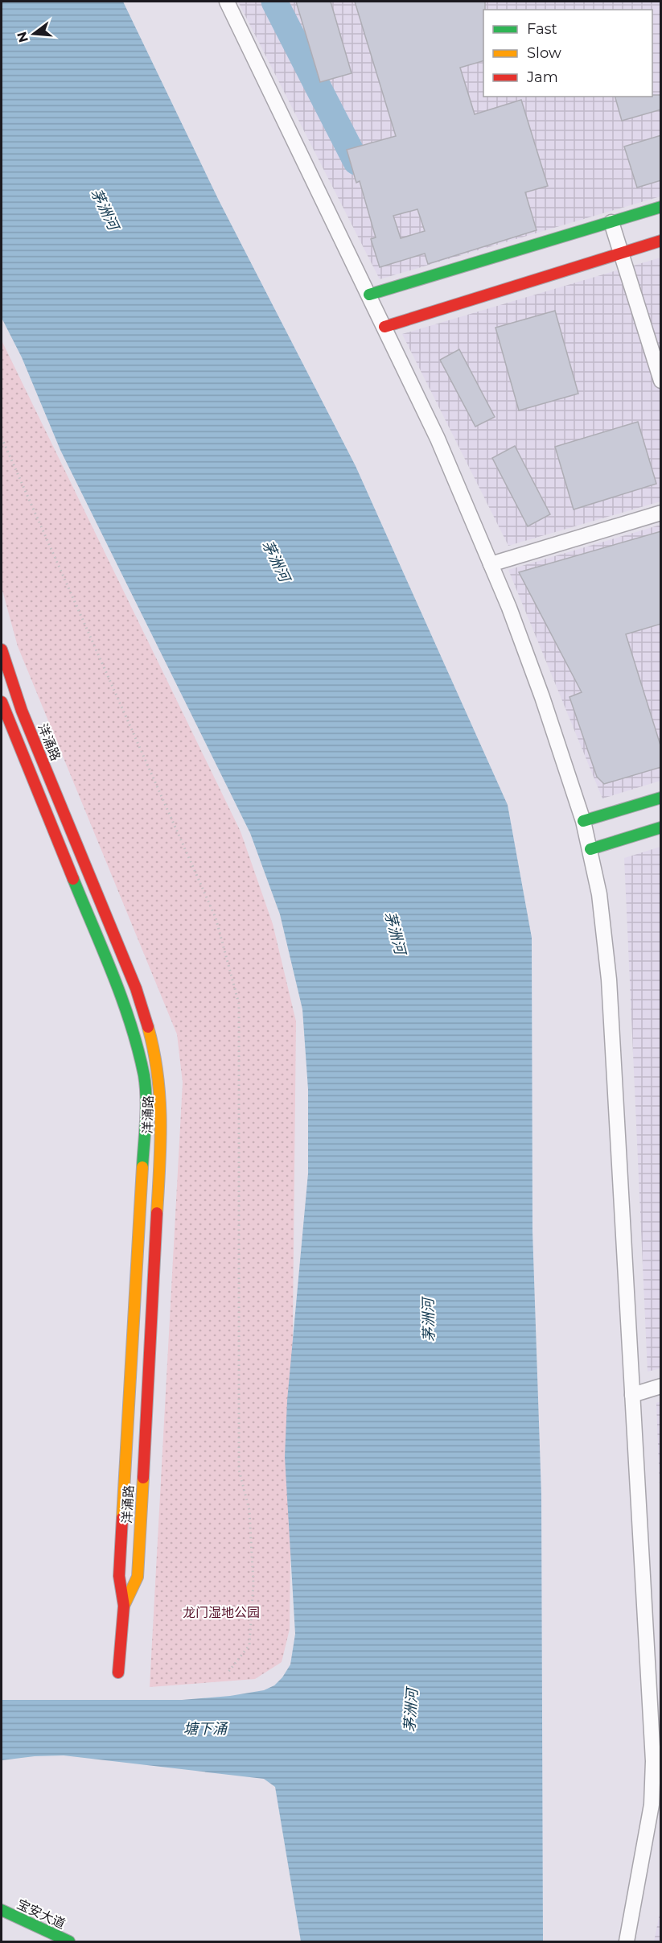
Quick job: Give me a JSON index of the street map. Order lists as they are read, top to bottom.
{
  "streets": {
    "street": ["洋涌路", "宝安大道"]
  },
  "water": ["茅洲河", "塘下涌"],
  "parks": ["龙门湿地公园"],
  "legend": ["Fast", "Slow", "Jam"],
  "north": "left"
}
